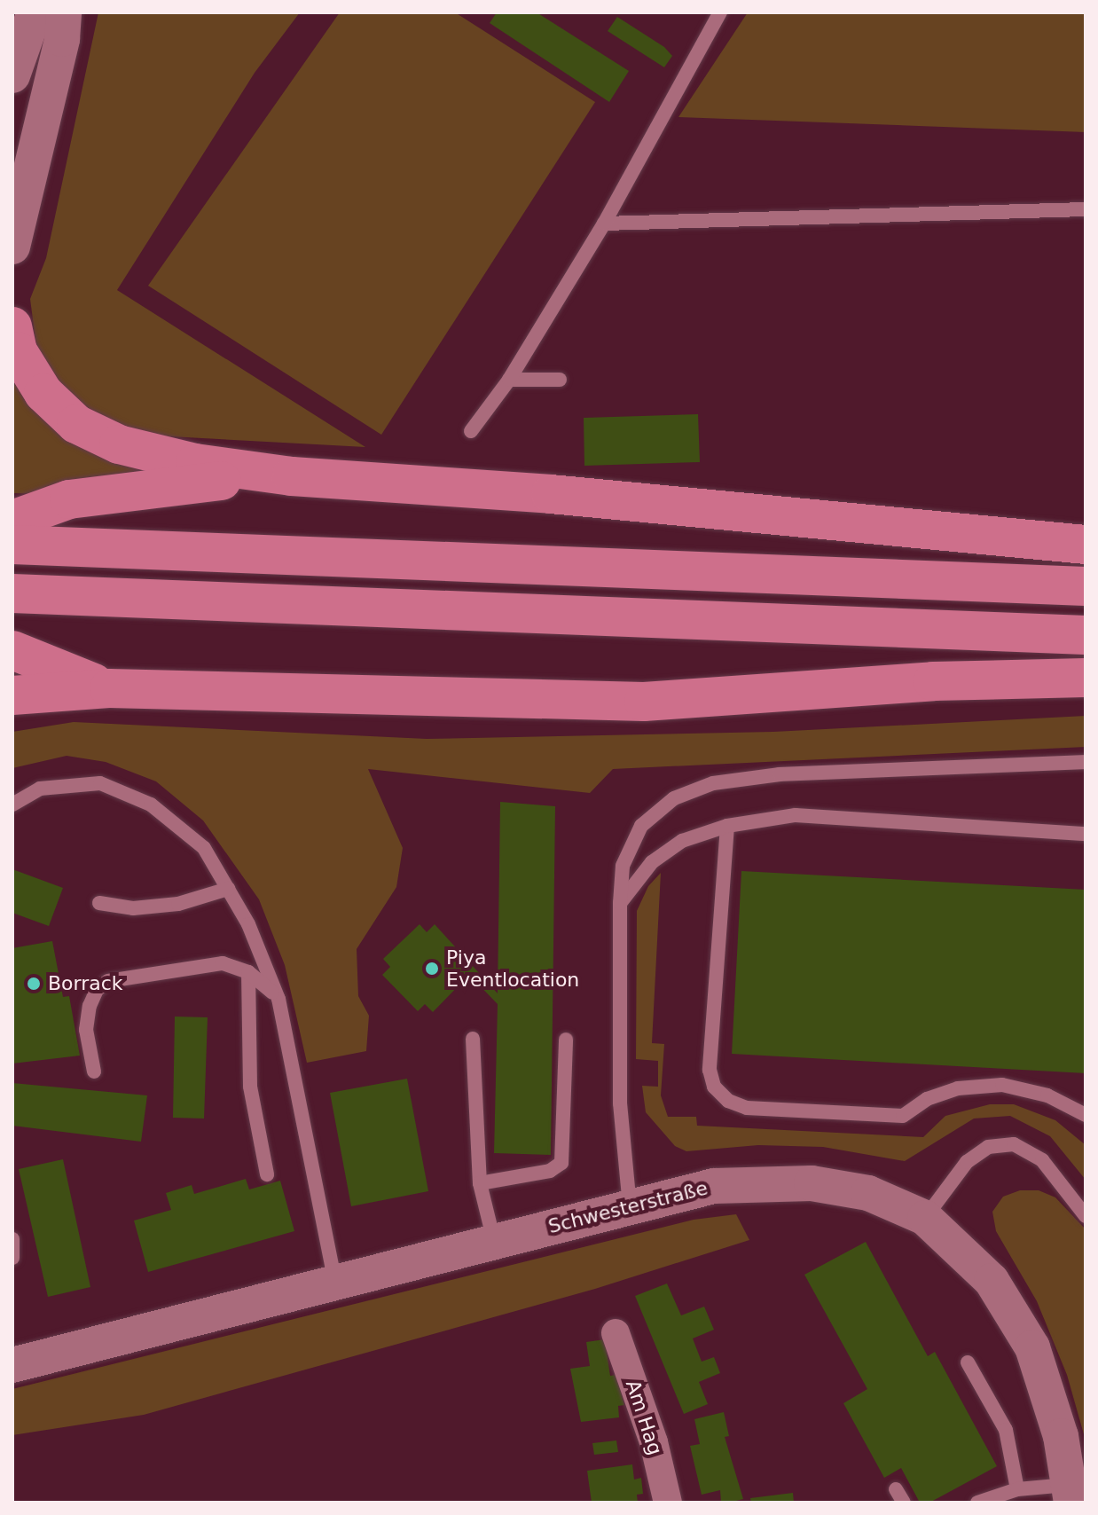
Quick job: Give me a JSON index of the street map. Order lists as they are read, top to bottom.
{
  "streets": {
    "street": ["Schwesterstraße", "Am Hag"]
  },
  "places": ["Piya Eventlocation", "Borrack"]
}
